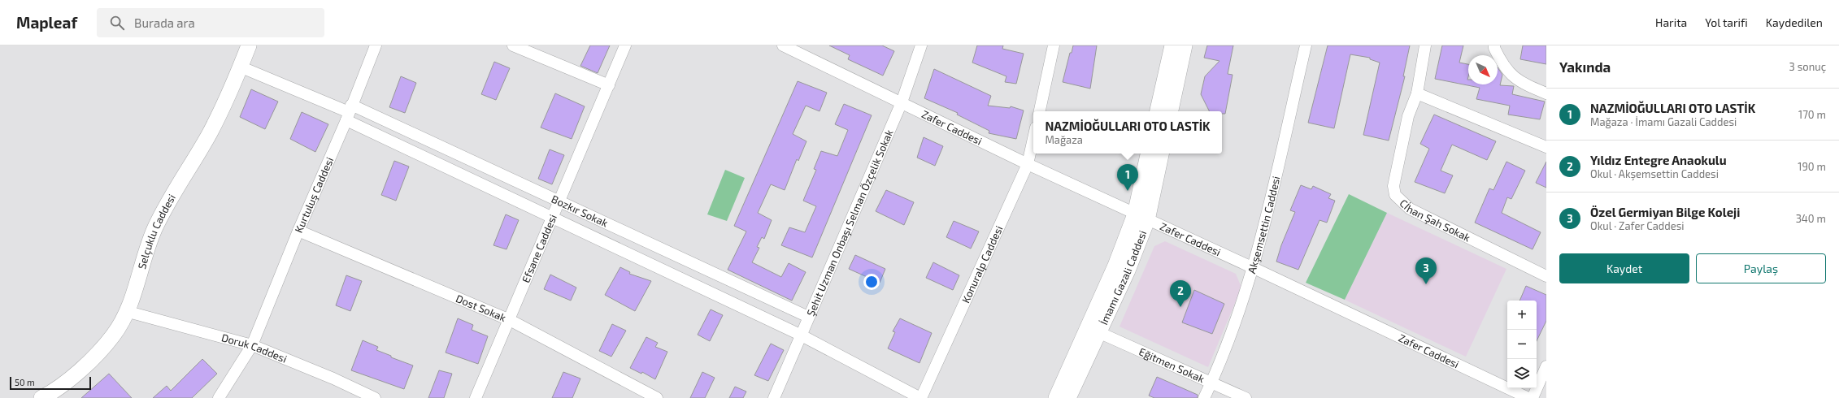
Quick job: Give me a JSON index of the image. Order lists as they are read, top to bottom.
{
  "streets": {
    "main road": ["Selçuklu Caddesi", "İmamı Gazali Caddesi"],
    "street": [
      "Zafer Caddesi",
      "Kurtuluş Caddesi",
      "Bozkır Sokak",
      "Cİhan Şah Sokak",
      "Şehit Uzman Onbaşı Selman Özçelik Sokak",
      "Akşemsettin Caddesi",
      "Efsane Caddesi",
      "Konuralp Caddesi",
      "Dost Sokak",
      "Doruk Caddesi",
      "Eğitmen Sokak"
    ]
  },
  "crossings": [
    ["Zafer Caddesi", "Şehit Uzman Onbaşı Selman Özçelik Sokak"],
    ["Zafer Caddesi", "Akşemsettin Caddesi"],
    ["Zafer Caddesi", "Konuralp Caddesi"],
    ["Zafer Caddesi", "İmamı Gazali Caddesi"],
    ["Kurtuluş Caddesi", "Bozkır Sokak"],
    ["Kurtuluş Caddesi", "Dost Sokak"],
    ["Kurtuluş Caddesi", "Doruk Caddesi"],
    ["Bozkır Sokak", "Şehit Uzman Onbaşı Selman Özçelik Sokak"],
    ["Bozkır Sokak", "Efsane Caddesi"],
    ["Bozkır Sokak", "Konuralp Caddesi"],
    ["Akşemsettin Caddesi", "Eğitmen Sokak"],
    ["Selçuklu Caddesi", "Doruk Caddesi"],
    ["Efsane Caddesi", "Dost Sokak"],
    ["İmamı Gazali Caddesi", "Eğitmen Sokak"]
  ],
  "scale_bar": "50 m",
  "north": "bottom right",
  "page": {
    "header": "Mapleaf",
    "search": "Burada ara",
    "nav": ["Harita", "Yol tarifi", "Kaydedilen"],
    "heading": ["Yakında", "3 sonuç"],
    "list": [
      {
        "mark": "1",
        "name": "NAZMİOĞULLARI OTO LASTİK",
        "note": "Mağaza · İmamı Gazali Caddesi",
        "value": "170 m"
      },
      {
        "mark": "2",
        "name": "Yıldız Entegre Anaokulu",
        "note": "Okul · Akşemsettin Caddesi",
        "value": "190 m"
      },
      {
        "mark": "3",
        "name": "Özel Germiyan Bilge Koleji",
        "note": "Okul · Zafer Caddesi",
        "value": "340 m"
      }
    ],
    "popup": ["NAZMİOĞULLARI OTO LASTİK", "Mağaza"],
    "pins": ["1", "3", "2"],
    "buttons": ["Kaydet", "Paylaş"],
    "map_buttons": ["+", "−"],
    "scale": "50 m"
  }
}
